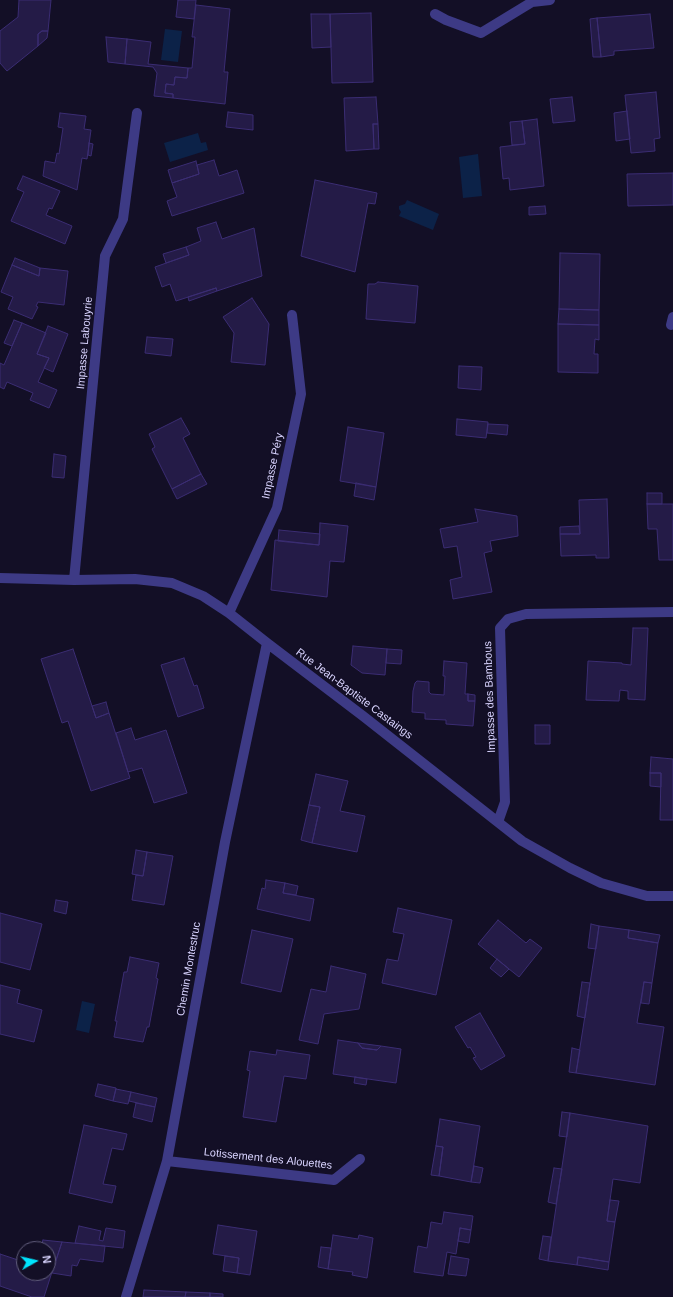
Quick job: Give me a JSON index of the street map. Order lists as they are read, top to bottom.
{
  "streets": {
    "street": [
      "Impasse Labouyrie",
      "Impasse Péry",
      "Rue Jean-Baptiste Castaings",
      "Impasse des Bambous",
      "Chemin Montestruc",
      "Lotissement des Alouettes"
    ]
  },
  "crossings": [
    ["Impasse Labouyrie", "Rue Jean-Baptiste Castaings"],
    ["Impasse Péry", "Rue Jean-Baptiste Castaings"],
    ["Rue Jean-Baptiste Castaings", "Impasse des Bambous"],
    ["Rue Jean-Baptiste Castaings", "Chemin Montestruc"],
    ["Chemin Montestruc", "Lotissement des Alouettes"]
  ],
  "north": "right"
}
